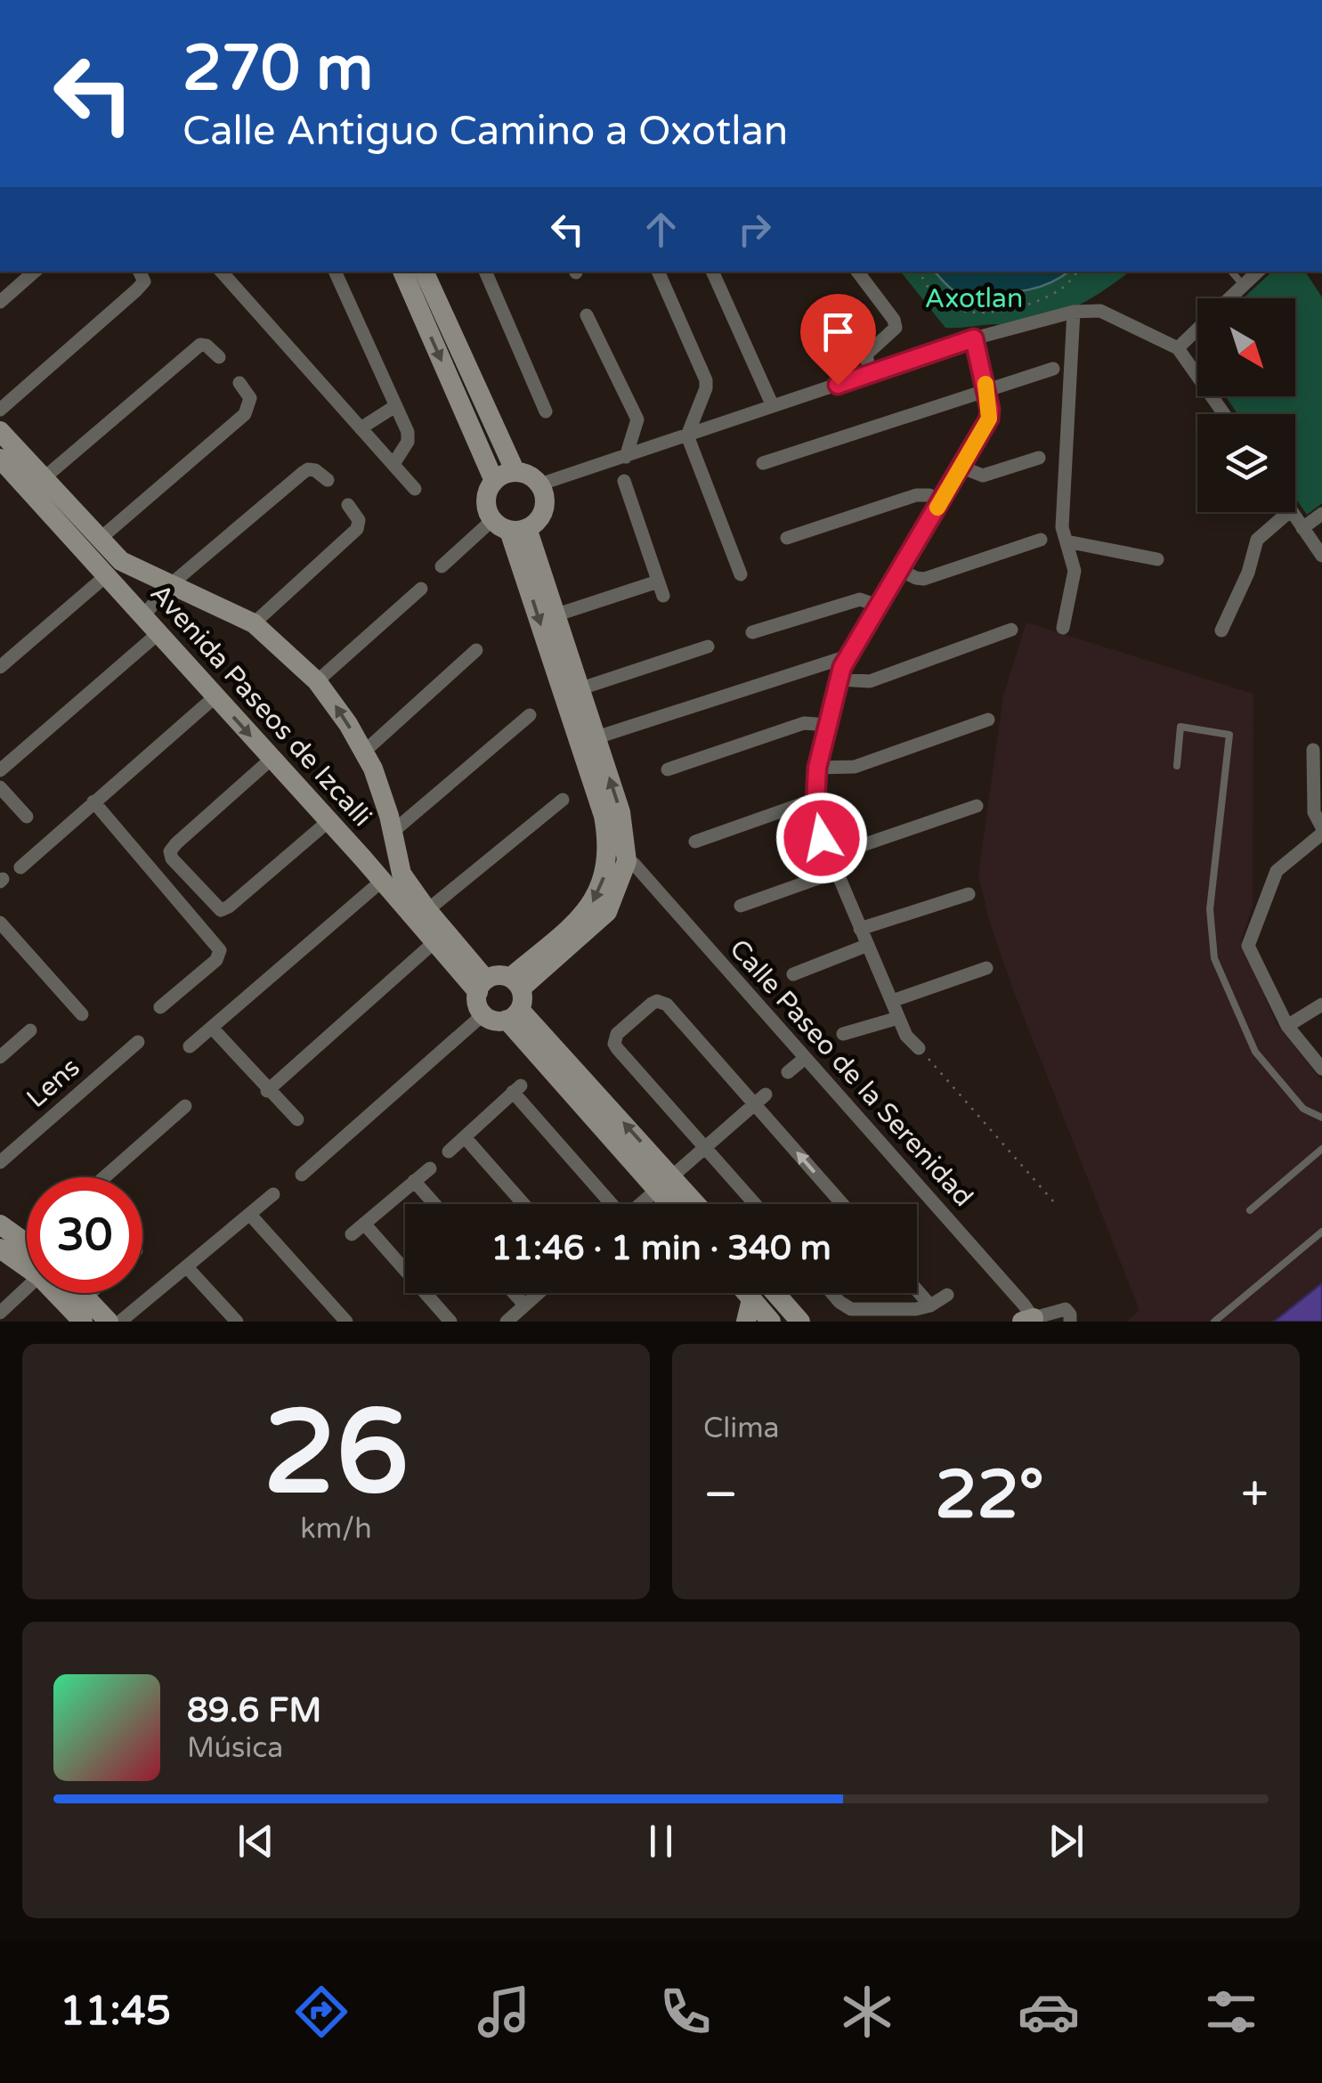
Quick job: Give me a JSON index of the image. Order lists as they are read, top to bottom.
{
  "streets": {
    "street": ["Avenida Paseos de Izcalli", "Calle Paseo de la Serenidad", "Lens"]
  },
  "parks": ["Axotlan"],
  "north": "bottom right",
  "page": {
    "turn": ["270 m", "Calle Antiguo Camino a Oxotlan"],
    "limit": "30",
    "trip": "11:46 · 1 min · 340 m",
    "tile": [
      ["26", "km/h"],
      "Clima"
    ],
    "heat": ["−", "22°", "+"],
    "song": ["89.6 FM", "Música"],
    "tabs": "11:45"
  }
}
